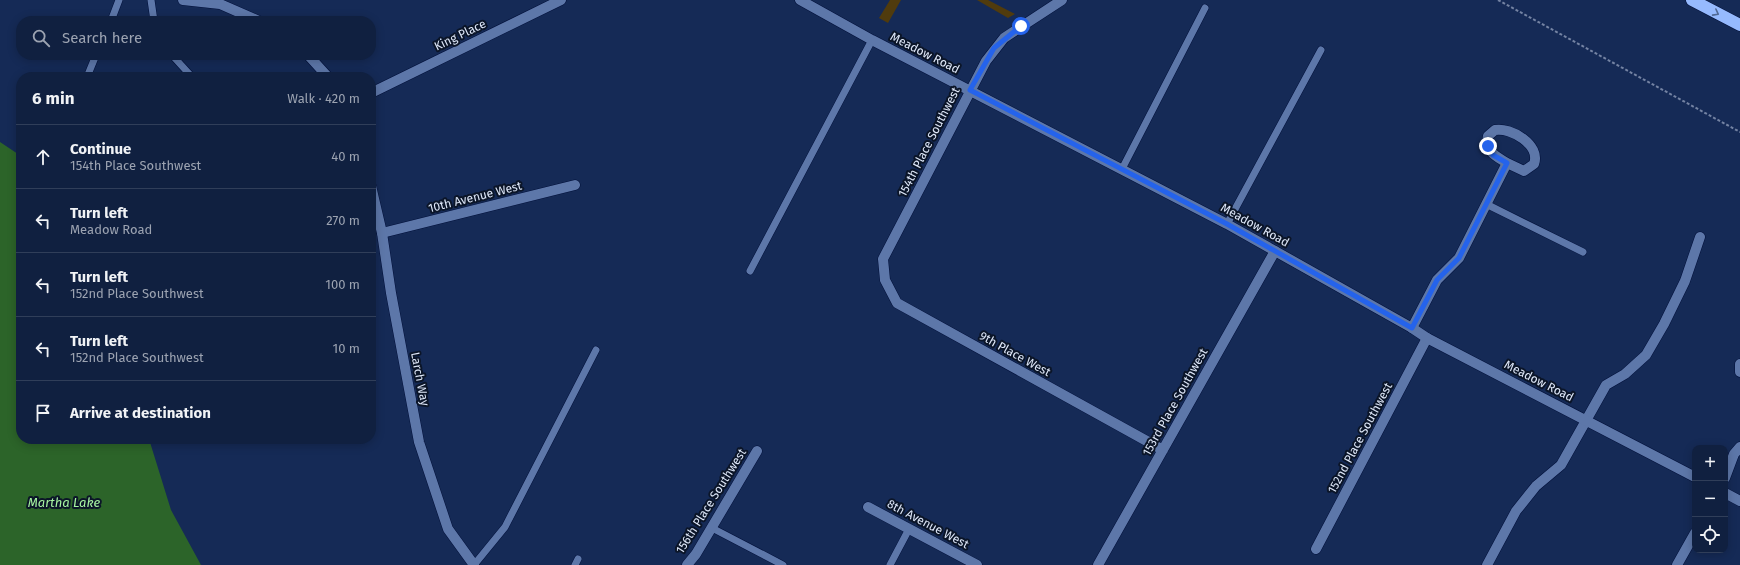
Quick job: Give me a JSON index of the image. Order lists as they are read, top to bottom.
{
  "streets": {
    "street": [
      "King Place",
      "Meadow Road",
      "154th Place Southwest",
      "10th Avenue West",
      "9th Place West",
      "Larch Way",
      "153rd Place Southwest",
      "152nd Place Southwest",
      "156th Place Southwest",
      "8th Avenue West"
    ]
  },
  "crossings": [
    ["Meadow Road", "154th Place Southwest"],
    ["Meadow Road", "153rd Place Southwest"],
    ["Meadow Road", "152nd Place Southwest"],
    ["154th Place Southwest", "9th Place West"],
    ["10th Avenue West", "Larch Way"],
    ["9th Place West", "153rd Place Southwest"]
  ],
  "water": ["Martha Lake"],
  "page": {
    "search": "Search here",
    "heading": ["6 min", "Walk · 420 m"],
    "list": [
      ["Continue", "154th Place Southwest", "40 m"],
      ["Turn left", "Meadow Road", "270 m"],
      ["Turn left", "152nd Place Southwest", "100 m"],
      ["Turn left", "152nd Place Southwest", "10 m"],
      "Arrive at destination"
    ],
    "map_buttons": ["+", "−"]
  }
}
